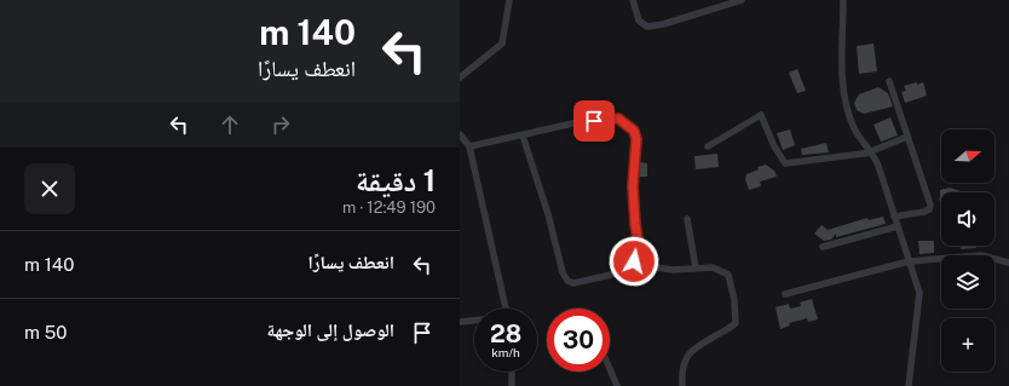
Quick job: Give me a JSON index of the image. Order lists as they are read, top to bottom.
{
  "north": "right",
  "page": {
    "turn": ["140 m", "انعطف يسارًا"],
    "map_buttons": "+",
    "heading": ["1 دقيقة", "190 m · 12:49"],
    "list": [
      {
        "name": "انعطف يسارًا",
        "value": "140 m"
      },
      {
        "name": "الوصول إلى الوجهة",
        "value": "50 m"
      }
    ],
    "speed": "28 km/h",
    "limit": "30"
  }
}
